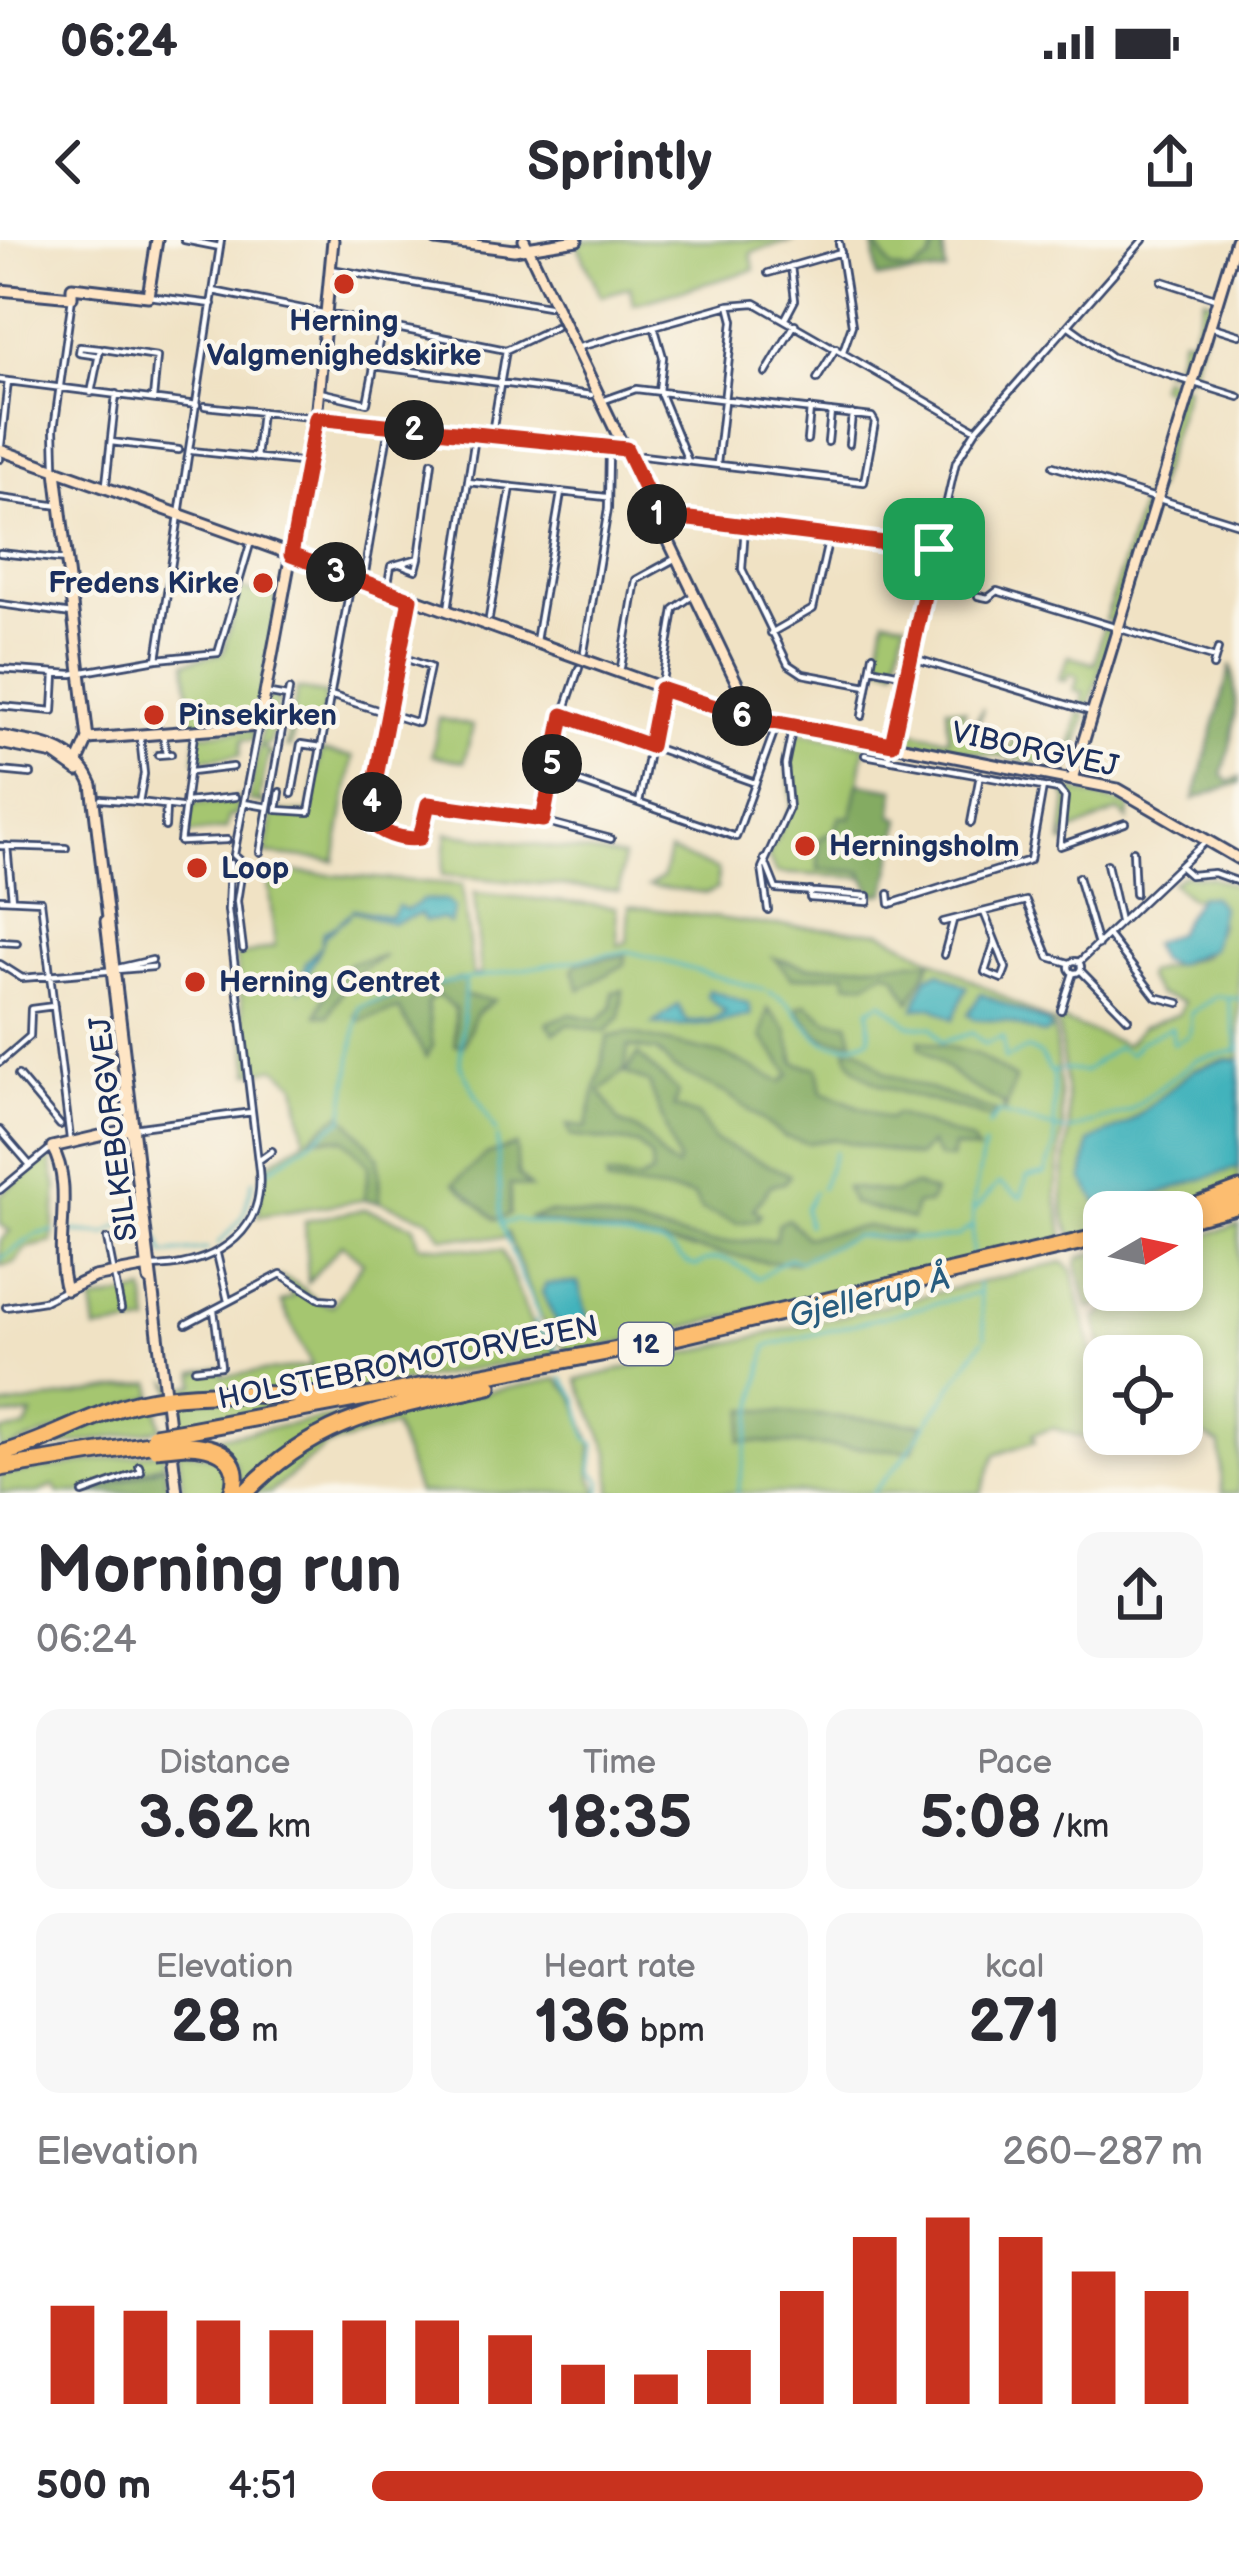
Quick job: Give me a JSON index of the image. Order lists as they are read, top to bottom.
{
  "streets": {
    "highway": ["12", "HOLSTEBROMOTORVEJEN"],
    "street": ["VIBORGVEJ", "SILKEBORGVEJ"]
  },
  "crossings": [
    ["VIBORGVEJ", "SILKEBORGVEJ"]
  ],
  "water": ["Gjellerup Å"],
  "places": [
    "Herning Valgmenighedskirke",
    "Fredens Kirke",
    "Pinsekirken",
    "Herningsholm",
    "Loop",
    "Herning Centret"
  ],
  "north": "right",
  "page": {
    "status": "06:24",
    "header": "Sprintly",
    "pins": [
      "2",
      "1",
      "3",
      "6",
      "5",
      "4"
    ],
    "heading": ["Morning run", "06:24"],
    "stats": [
      ["Distance", "3.62 km"],
      ["Time", "18:35"],
      ["Pace", "5:08 /km"],
      ["Elevation", "28 m"],
      ["Heart rate", "136 bpm"],
      ["kcal", "271"]
    ],
    "chart": ["Elevation", "260–287 m"],
    "list": [
      {
        "name": "500 m",
        "note": "4:51"
      }
    ]
  }
}
